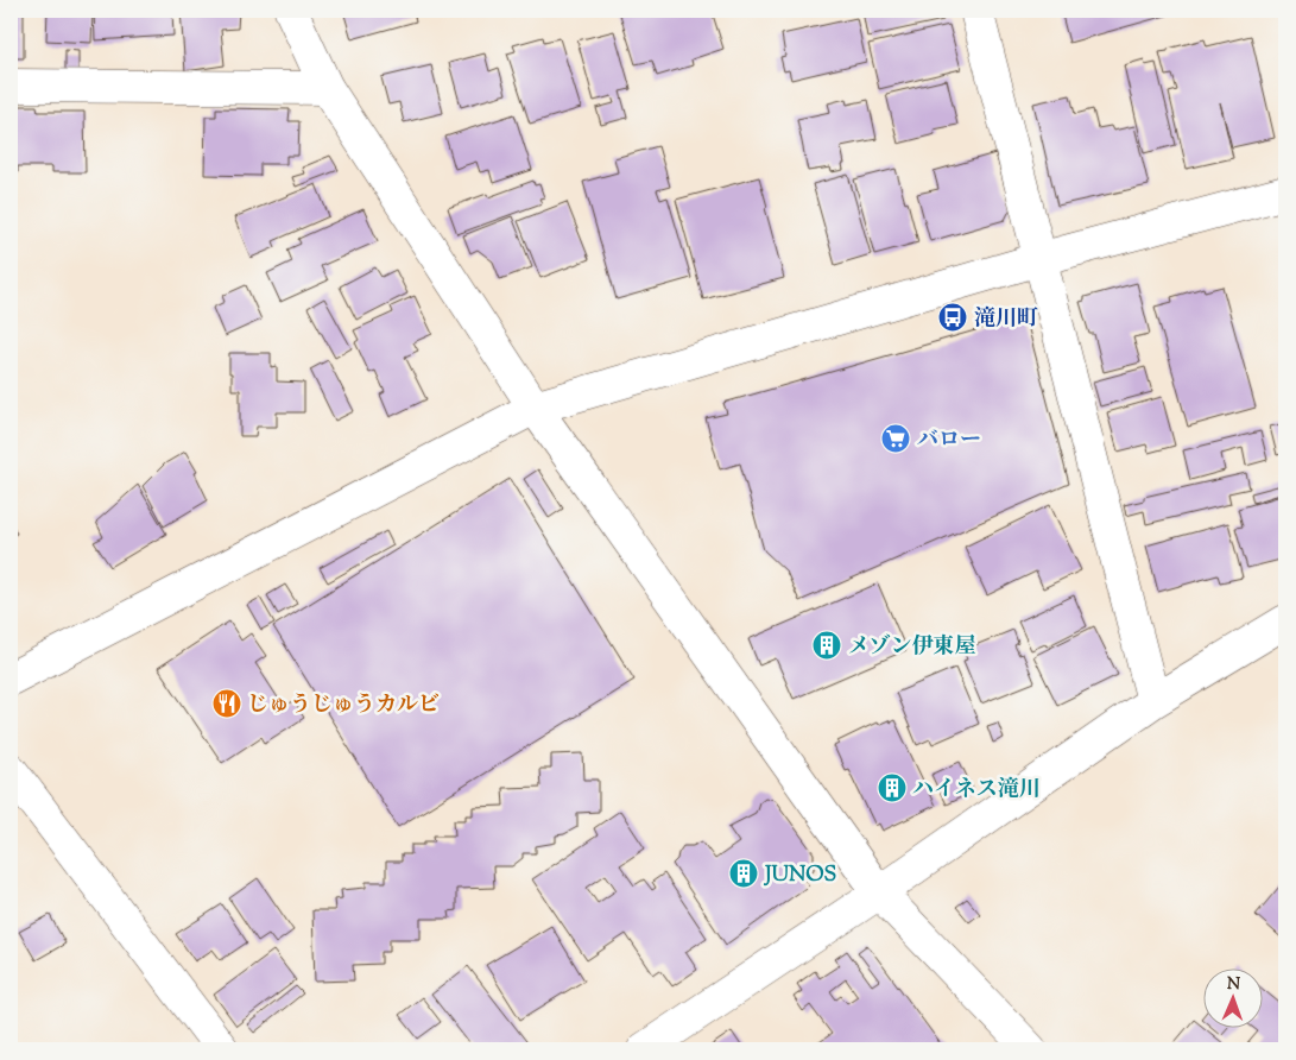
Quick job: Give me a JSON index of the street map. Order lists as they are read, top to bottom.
{
  "places": {
    "bus stop": ["滝川町"],
    "supermarket": ["バロー"],
    "building": ["メゾン伊東屋", "ハイネス滝川", "JUNOS"],
    "restaurant": ["じゅうじゅうカルビ"]
  },
  "north": "top"
}
